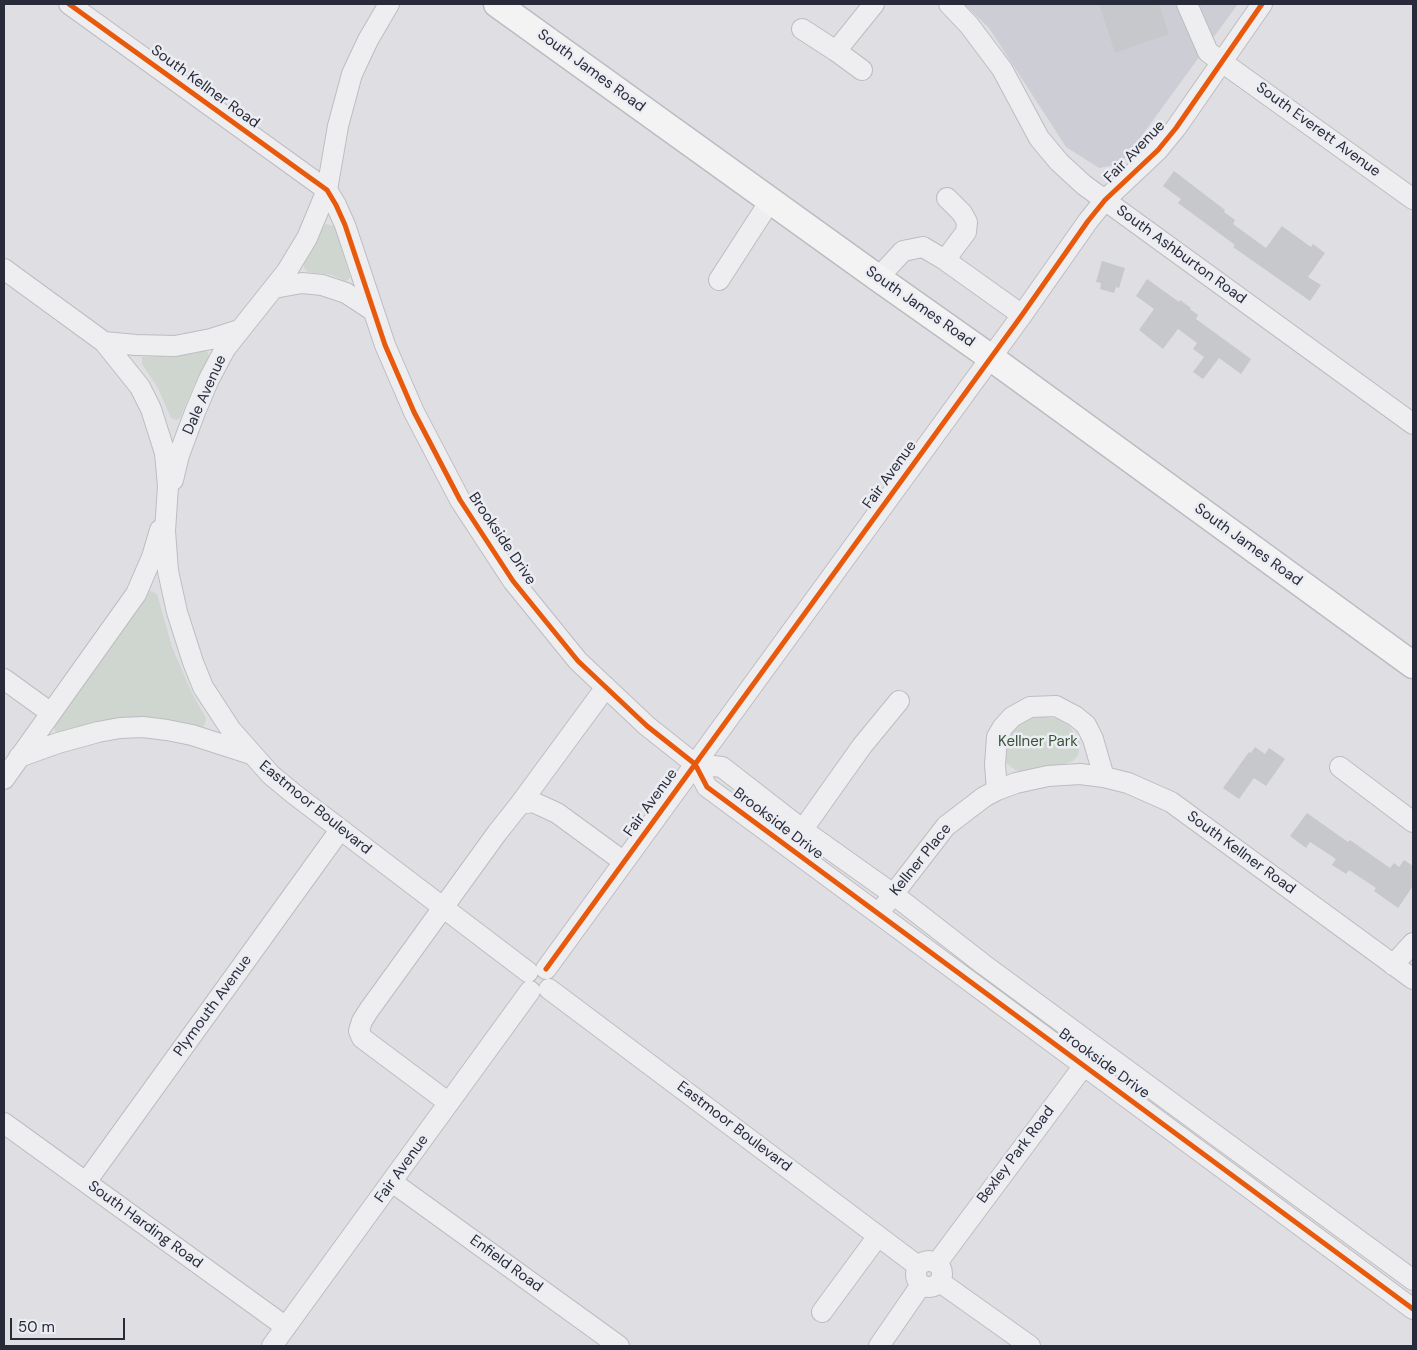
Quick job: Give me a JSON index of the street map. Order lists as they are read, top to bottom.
{
  "streets": {
    "main road": ["South James Road"],
    "street": [
      "South Kellner Road",
      "South Everett Avenue",
      "Fair Avenue",
      "South Ashburton Road",
      "Dale Avenue",
      "Brookside Drive",
      "Eastmoor Boulevard",
      "Kellner Place",
      "Plymouth Avenue",
      "Bexley Park Road",
      "South Harding Road",
      "Enfield Road"
    ]
  },
  "crossings": [
    ["South James Road", "Fair Avenue"],
    ["South Kellner Road", "Dale Avenue"],
    ["South Kellner Road", "Brookside Drive"],
    ["South Kellner Road", "Kellner Place"],
    ["South Everett Avenue", "Fair Avenue"],
    ["Fair Avenue", "South Ashburton Road"],
    ["Fair Avenue", "Brookside Drive"],
    ["Fair Avenue", "Eastmoor Boulevard"],
    ["Fair Avenue", "South Harding Road"],
    ["Fair Avenue", "Enfield Road"],
    ["Dale Avenue", "Brookside Drive"],
    ["Dale Avenue", "Eastmoor Boulevard"],
    ["Brookside Drive", "Kellner Place"],
    ["Brookside Drive", "Bexley Park Road"],
    ["Eastmoor Boulevard", "Plymouth Avenue"],
    ["Eastmoor Boulevard", "Bexley Park Road"],
    ["Plymouth Avenue", "South Harding Road"]
  ],
  "parks": ["Kellner Park"],
  "scale_bar": "50 m"
}
